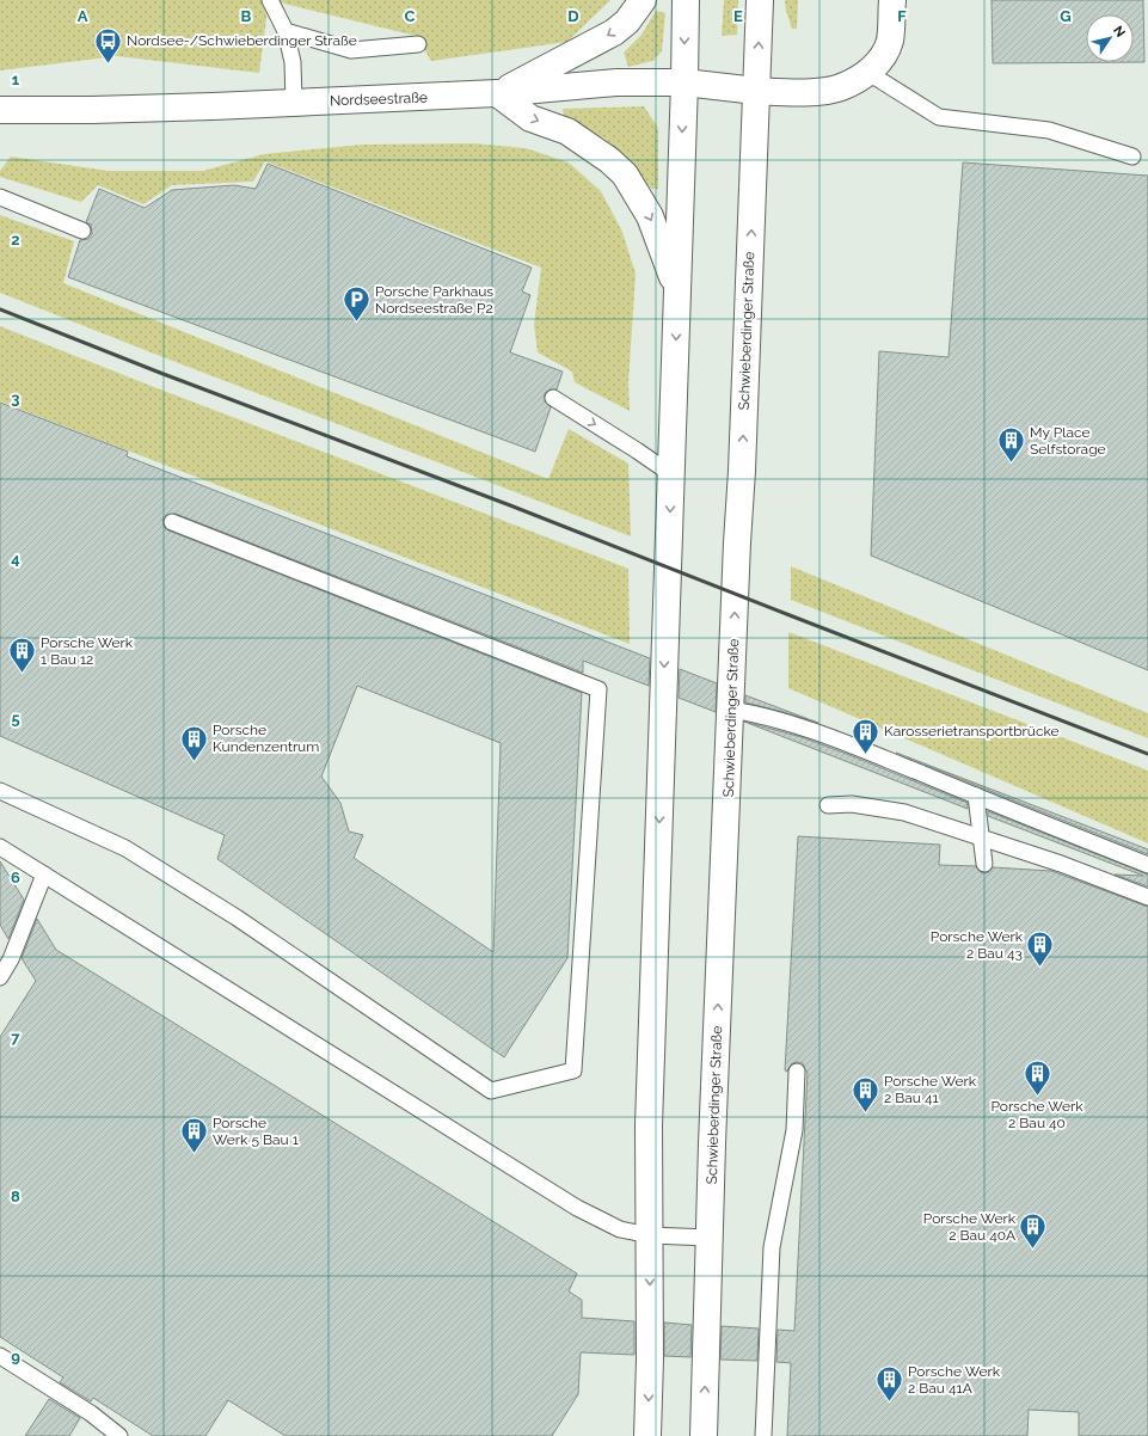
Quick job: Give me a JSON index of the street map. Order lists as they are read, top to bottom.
{
  "streets": {
    "main road": ["Nordseestraße", "Schwieberdinger Straße"]
  },
  "crossings": [
    ["Nordseestraße", "Schwieberdinger Straße"]
  ],
  "places": {
    "bus stop": ["Nordsee-/Schwieberdinger Straße"],
    "parking": ["Porsche Parkhaus Nordseestraße P2"],
    "building": [
      "My Place Selfstorage",
      "Porsche Werk 1 Bau 12",
      "Karosserietransportbrücke",
      "Porsche Kundenzentrum",
      "Porsche Werk 2 Bau 43",
      "Porsche Werk 2 Bau 40",
      "Porsche Werk 2 Bau 41",
      "Porsche Werk 5 Bau 1",
      "Porsche Werk 2 Bau 40A",
      "Porsche Werk 2 Bau 41A"
    ]
  },
  "north": "top right",
  "grid": {
    "columns": [
      "A",
      "B",
      "C",
      "D",
      "E",
      "F",
      "G"
    ],
    "rows": [
      "1",
      "2",
      "3",
      "4",
      "5",
      "6",
      "7",
      "8",
      "9"
    ]
  }
}
